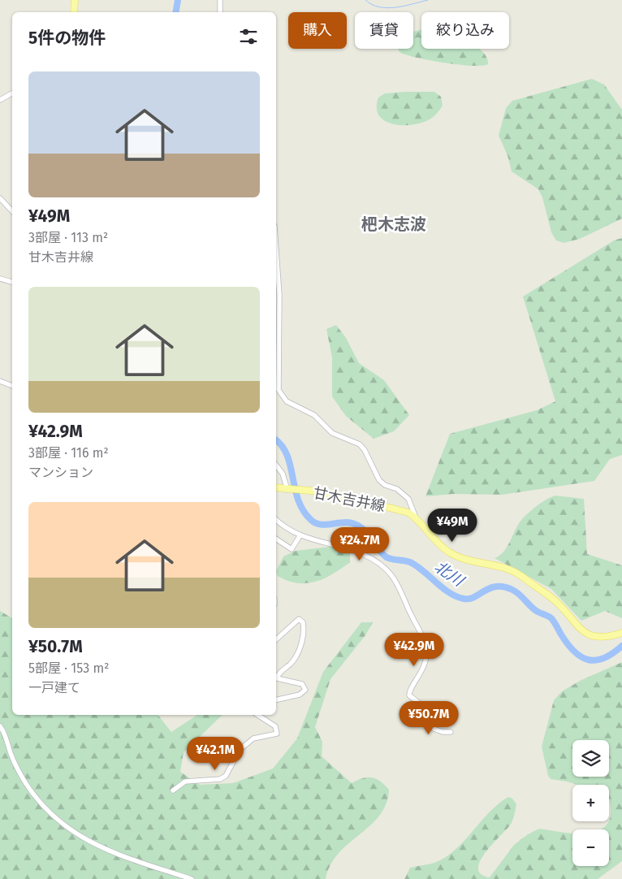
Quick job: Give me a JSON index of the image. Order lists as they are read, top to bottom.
{
  "streets": {
    "main road": ["甘木吉井線"]
  },
  "districts": ["杷木志波"],
  "water": ["北川"],
  "page": {
    "chip": ["購入", "賃貸", "絞り込み"],
    "heading": "5件の物件",
    "list": [
      {
        "name": "¥49M",
        "note": "3部屋 · 113 m² · 甘木吉井線"
      },
      {
        "name": "¥42.9M",
        "note": "3部屋 · 116 m² · マンション"
      },
      {
        "name": "¥50.7M",
        "note": "5部屋 · 153 m² · 一戸建て"
      }
    ],
    "price": [
      "¥49M",
      "¥24.7M",
      "¥42.9M",
      "¥50.7M",
      "¥42.1M"
    ],
    "map_buttons": ["+", "−"]
  }
}
